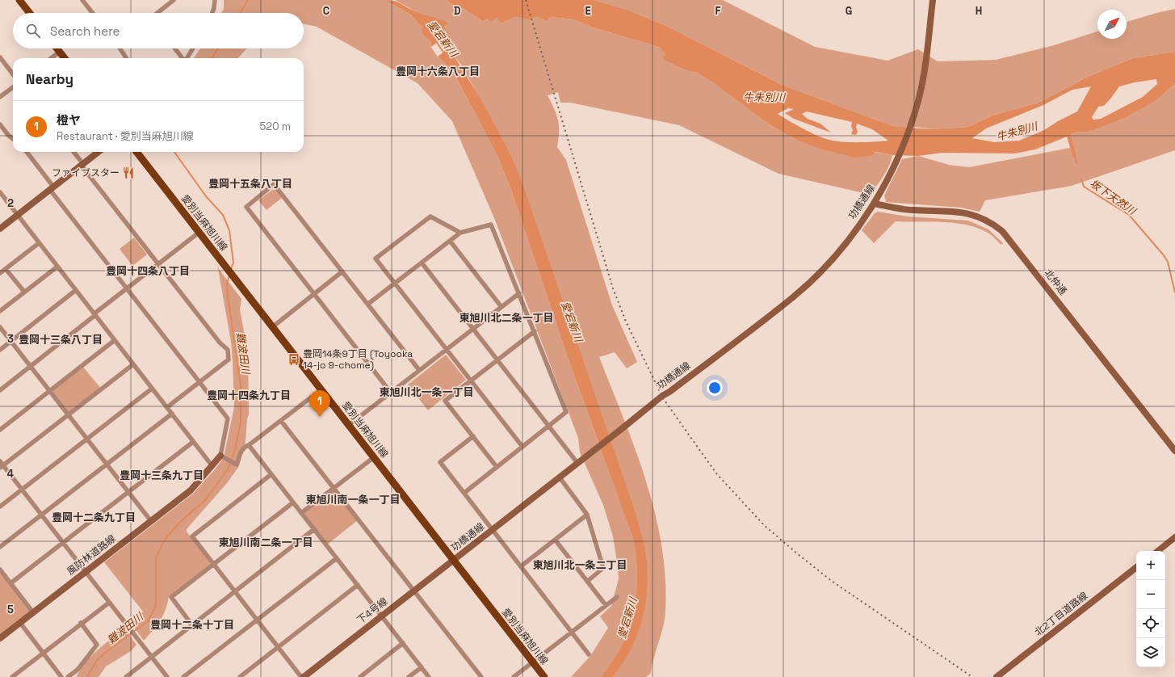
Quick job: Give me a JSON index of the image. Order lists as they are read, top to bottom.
{
  "streets": {
    "main road": ["愛別当麻旭川線"],
    "street": [
      "功橋通線",
      "北仲通",
      "風防林道路線",
      "下4号線",
      "北2丁目道路線"
    ]
  },
  "crossings": [
    ["功橋通線", "愛別当麻旭川線"],
    ["功橋通線", "北仲通"],
    ["功橋通線", "下4号線"],
    ["愛別当麻旭川線", "下4号線"]
  ],
  "districts": [
    "豊岡十六条八丁目",
    "豊岡十五条八丁目",
    "豊岡十四条八丁目",
    "東旭川北二条一丁目",
    "豊岡十三条八丁目",
    "東旭川北一条一丁目",
    "豊岡十四条九丁目",
    "豊岡十三条九丁目",
    "東旭川南一条一丁目",
    "豊岡十二条九丁目",
    "東旭川南二条一丁目",
    "東旭川北一条二丁目",
    "豊岡十二条十丁目"
  ],
  "water": [
    "愛宕新川",
    "牛朱別川",
    "坂下天然川",
    "難波田川"
  ],
  "places": {
    "restaurant": ["ファイブスター"],
    "bus stop": ["豊岡14条9丁目 (Toyooka 14-jo 9-chome)"]
  },
  "north": "top right",
  "page": {
    "search": "Search here",
    "heading": "Nearby",
    "list": [
      {
        "mark": "1",
        "name": "橙ヤ",
        "note": "Restaurant · 愛別当麻旭川線",
        "value": "520 m"
      }
    ],
    "pins": "1",
    "map_buttons": ["+", "−"]
  },
  "grid": {
    "columns": [
      "C",
      "D",
      "E",
      "F",
      "G",
      "H"
    ],
    "rows": [
      "2",
      "3",
      "4",
      "5"
    ]
  }
}
